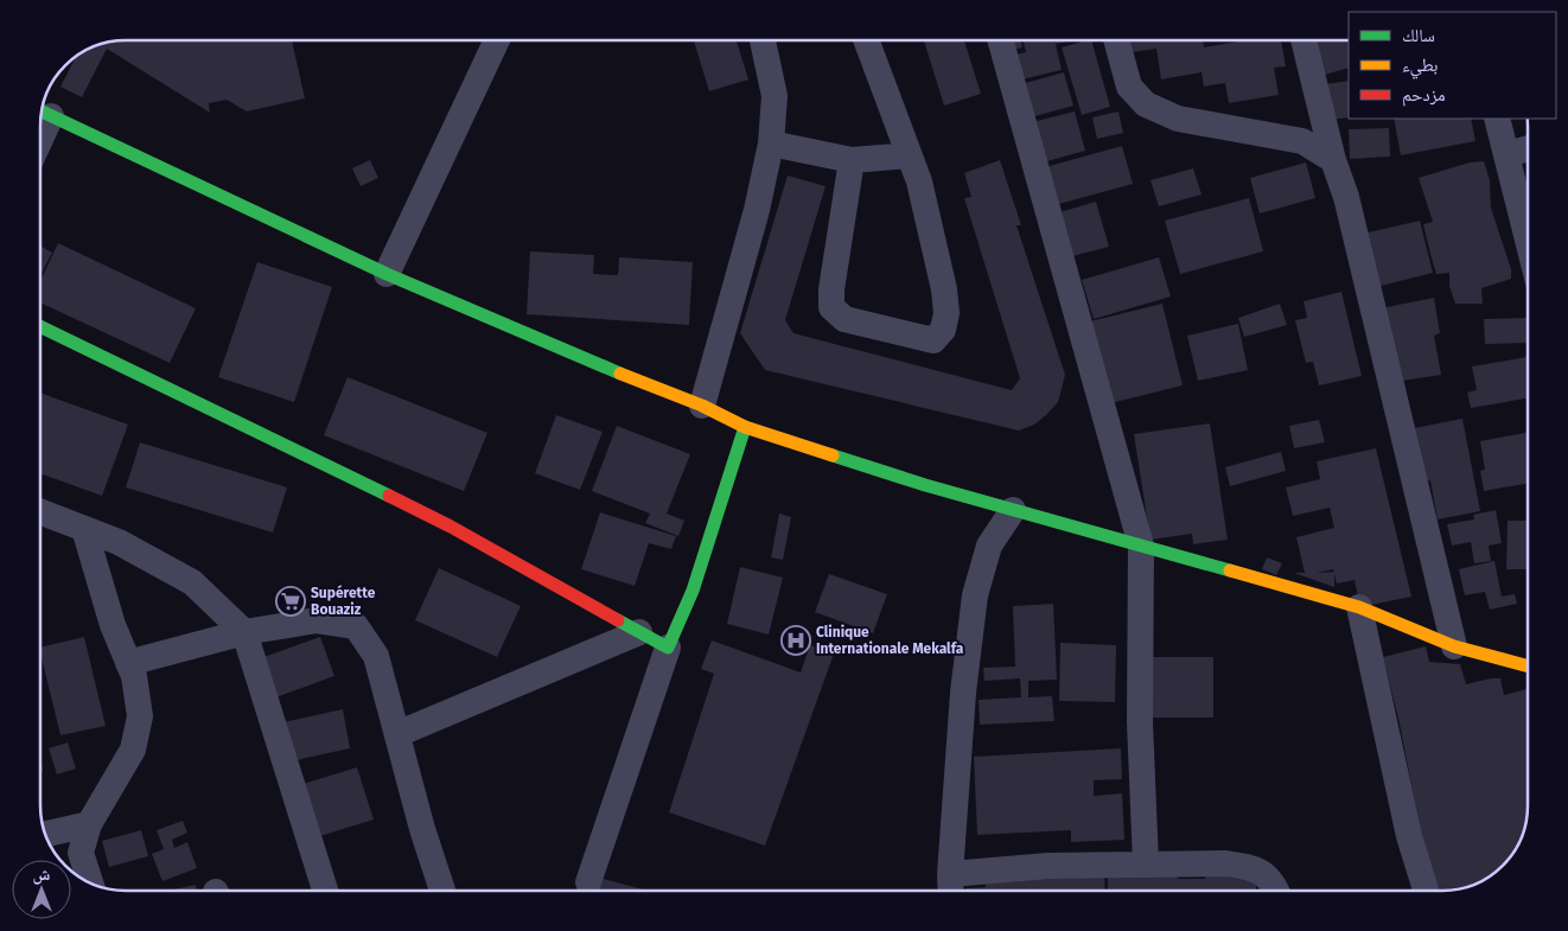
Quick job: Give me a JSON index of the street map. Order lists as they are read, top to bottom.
{
  "places": {
    "supermarket": ["Supérette Bouaziz"],
    "hospital": ["Clinique Internationale Mekalfa"]
  },
  "legend": ["سالك", "بطيء", "مزدحم"],
  "north": "top"
}
